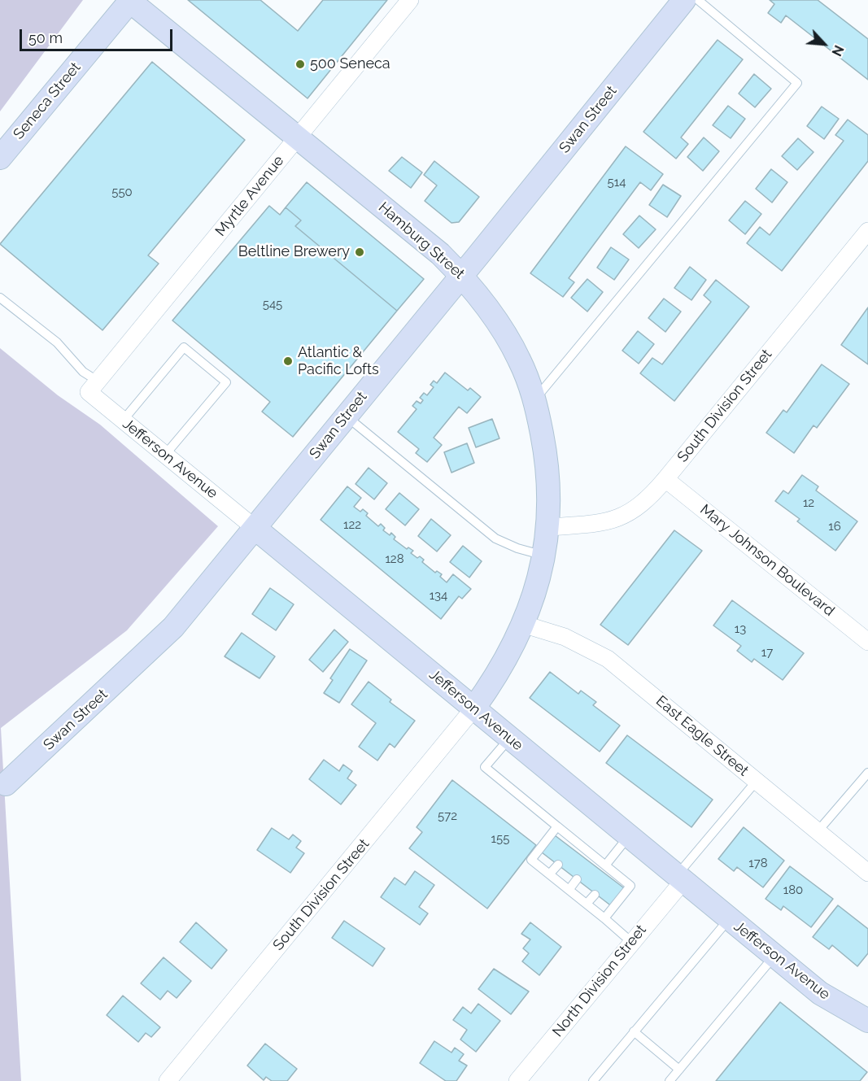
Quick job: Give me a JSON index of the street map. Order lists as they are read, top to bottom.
{
  "streets": {
    "street": [
      "Seneca Street",
      "Swan Street",
      "Myrtle Avenue",
      "Hamburg Street",
      "South Division Street",
      "Jefferson Avenue",
      "Mary Johnson Boulevard",
      "East Eagle Street",
      "North Division Street"
    ]
  },
  "crossings": [
    ["Seneca Street", "Hamburg Street"],
    ["Swan Street", "Hamburg Street"],
    ["Swan Street", "Jefferson Avenue"],
    ["Myrtle Avenue", "Hamburg Street"],
    ["Myrtle Avenue", "Jefferson Avenue"],
    ["Hamburg Street", "South Division Street"],
    ["Hamburg Street", "Jefferson Avenue"],
    ["Hamburg Street", "East Eagle Street"],
    ["South Division Street", "Jefferson Avenue"],
    ["South Division Street", "Mary Johnson Boulevard"],
    ["Jefferson Avenue", "North Division Street"]
  ],
  "places": ["500 Seneca", "Beltline Brewery", "Atlantic & Pacific Lofts"],
  "house_numbers": [
    "514",
    "550",
    "545",
    "12",
    "122",
    "16",
    "128",
    "134",
    "13",
    "17",
    "572",
    "155",
    "178",
    "180"
  ],
  "scale_bar": "50 m",
  "north": "bottom right"
}
